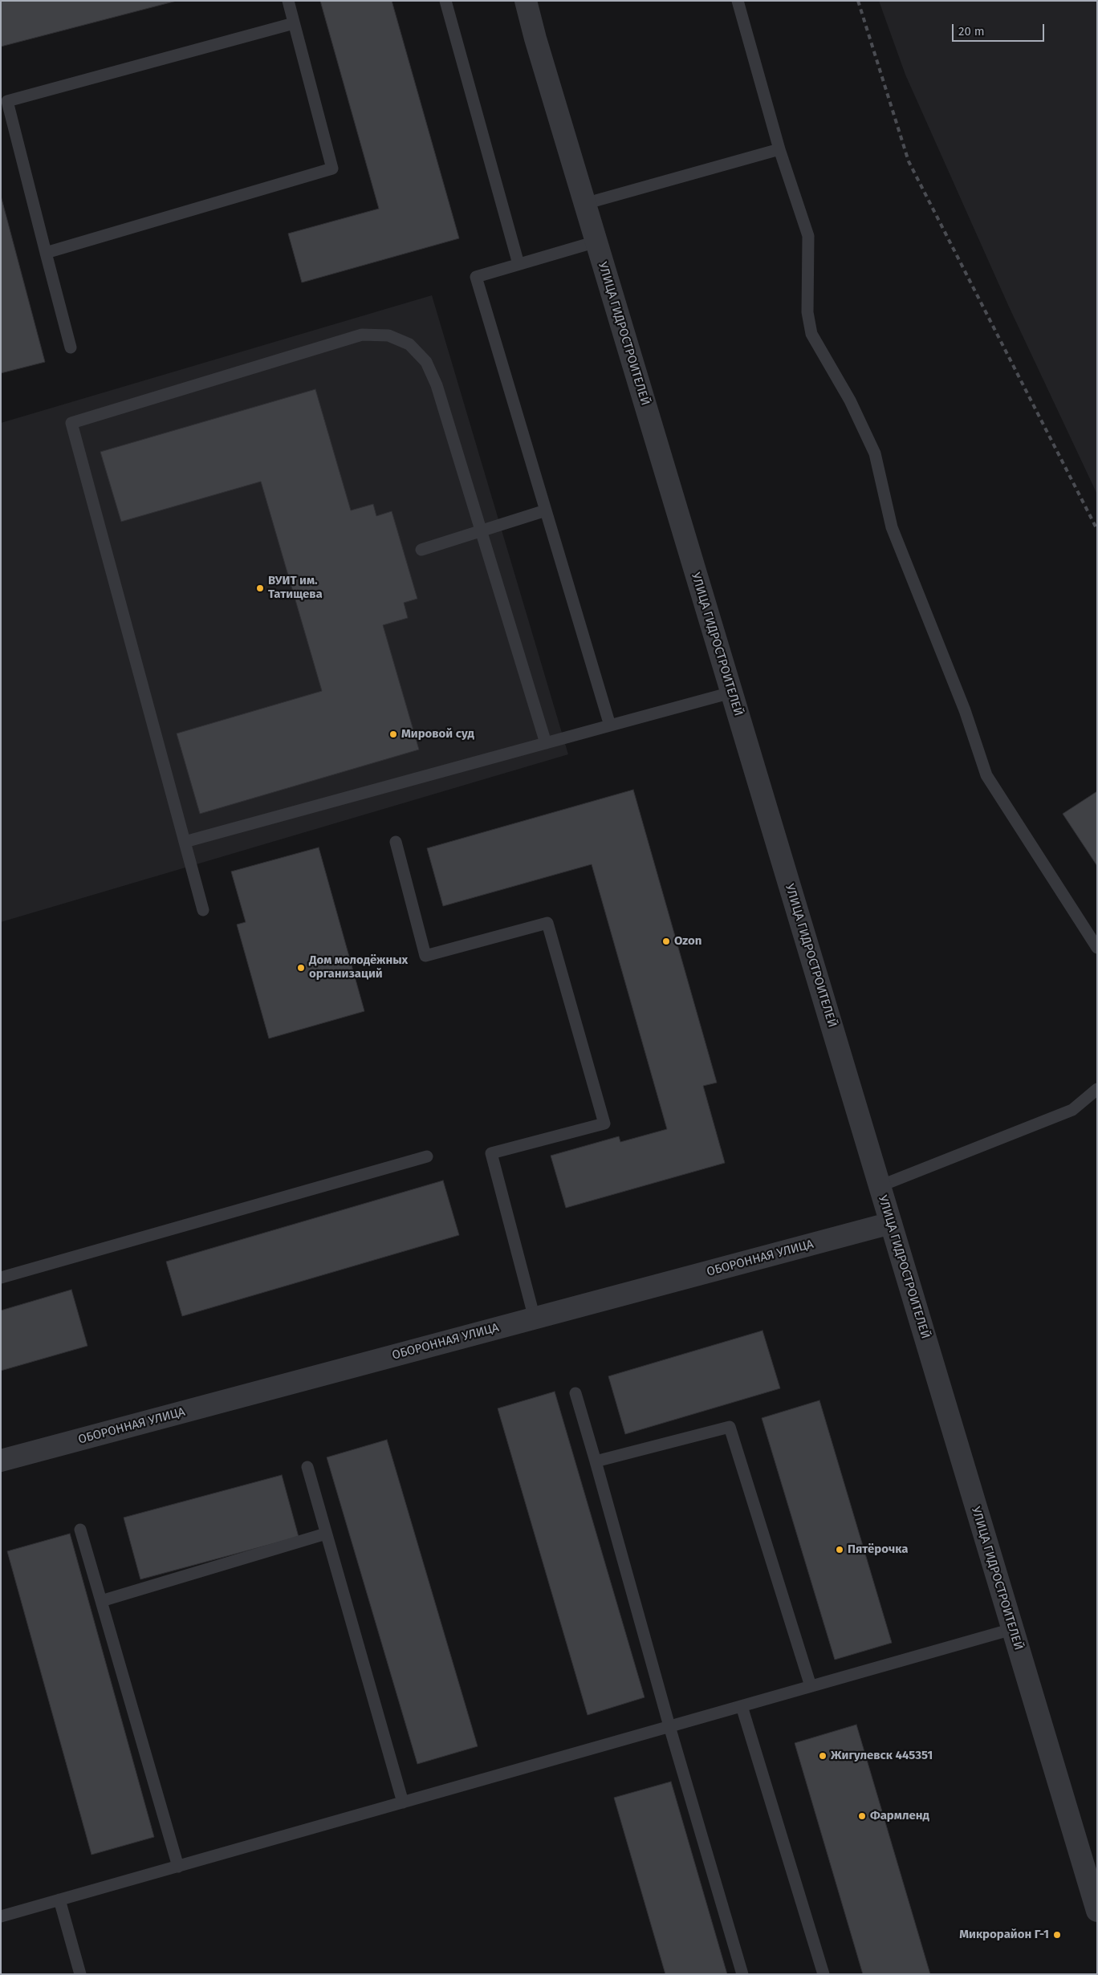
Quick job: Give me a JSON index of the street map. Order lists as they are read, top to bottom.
{
  "streets": {
    "street": ["УЛИЦА ГИДРОСТРОИТЕЛЕЙ", "ОБОРОННАЯ УЛИЦА"]
  },
  "crossings": [
    ["УЛИЦА ГИДРОСТРОИТЕЛЕЙ", "ОБОРОННАЯ УЛИЦА"]
  ],
  "places": [
    "ВУИТ им. Татищева",
    "Мировой суд",
    "Ozon",
    "Дом молодёжных организаций",
    "Пятёрочка",
    "Жигулевск 445351",
    "Фармленд",
    "Микрорайон Г-1"
  ],
  "scale_bar": "20 m"
}
